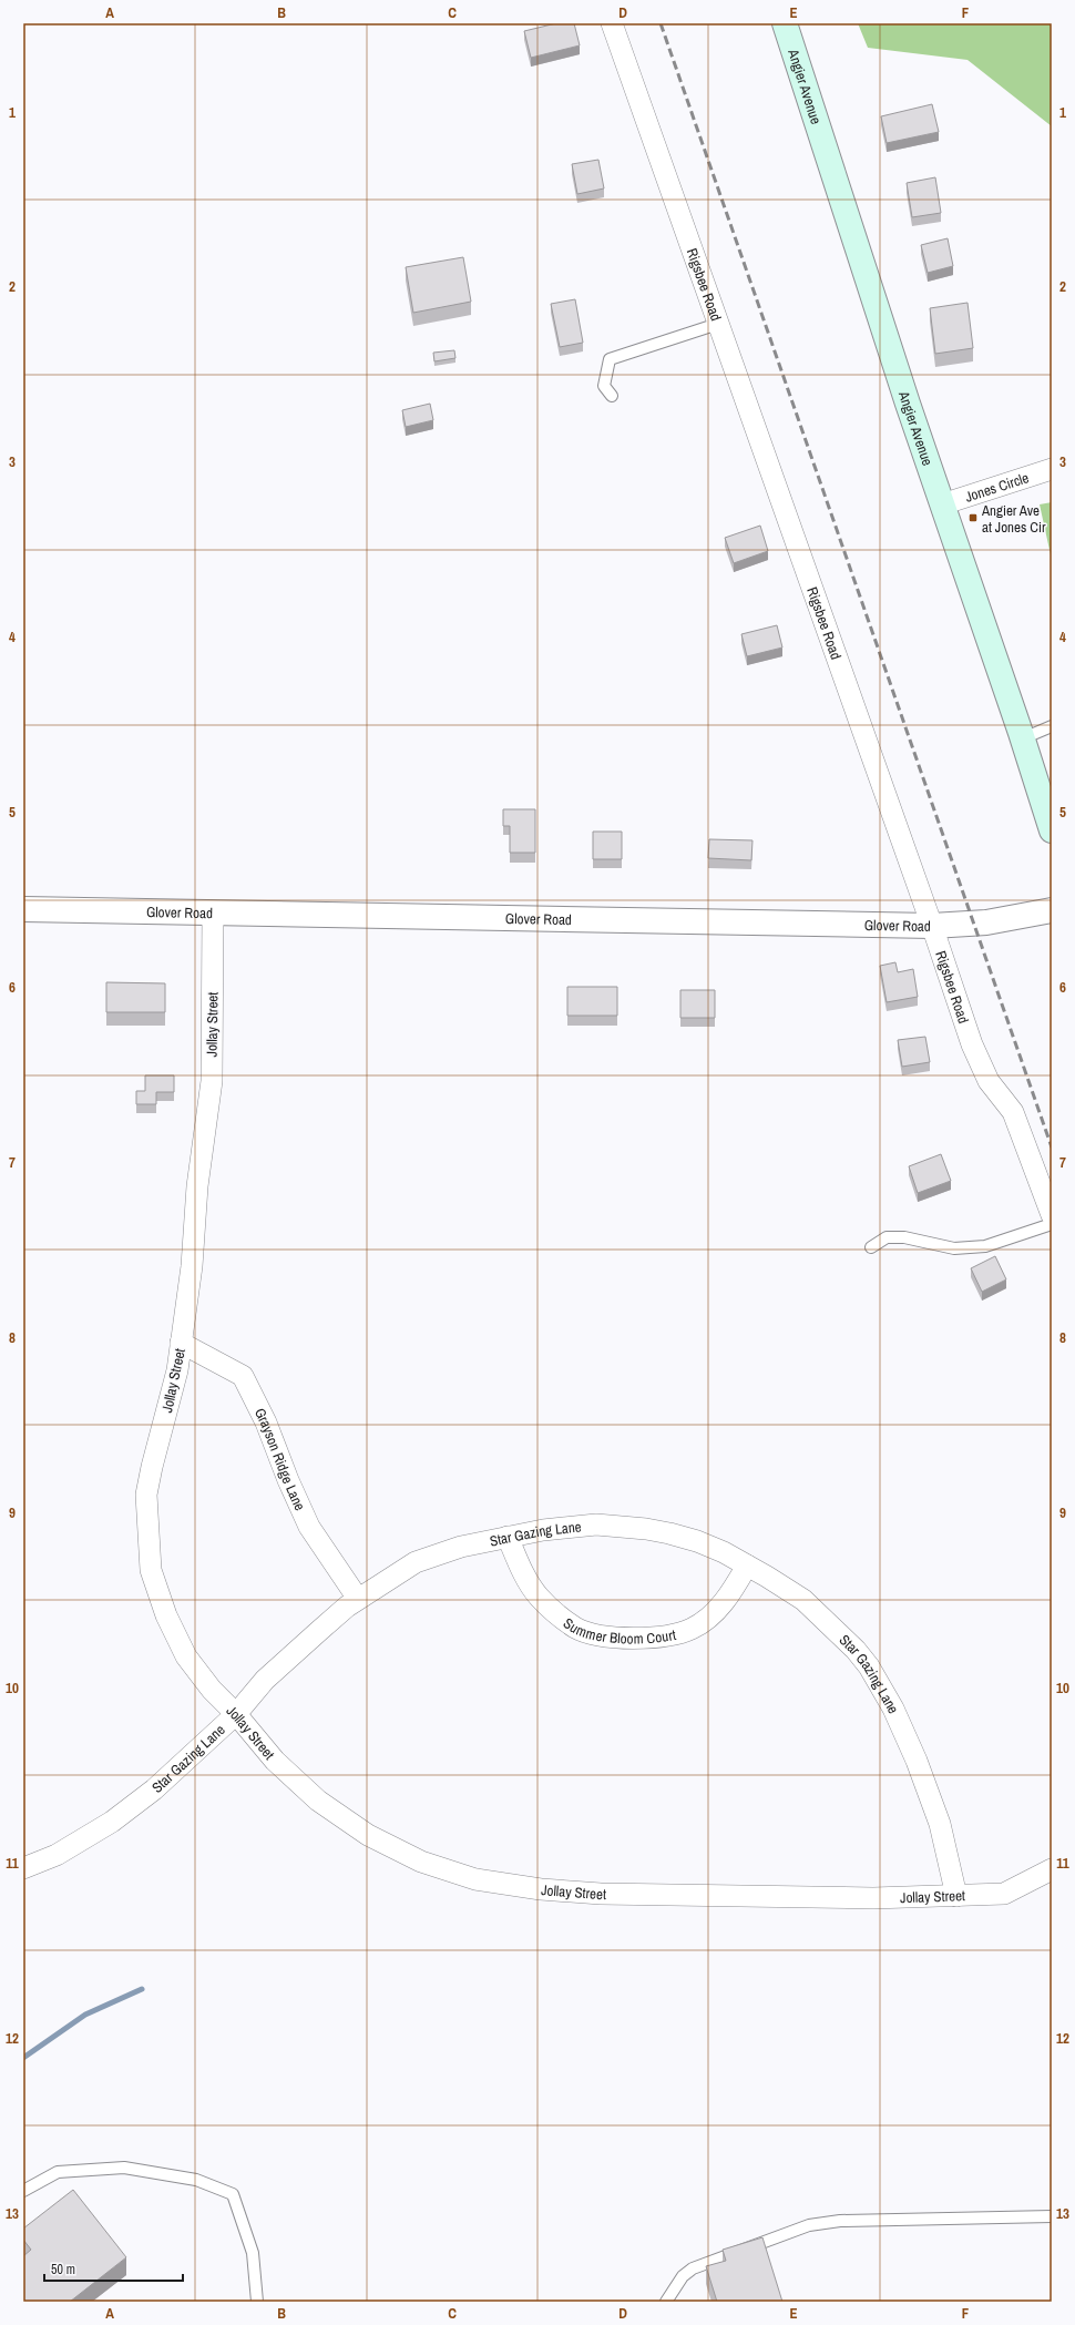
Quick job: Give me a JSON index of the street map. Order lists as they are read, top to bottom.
{
  "streets": {
    "main road": ["Angier Avenue"],
    "street": [
      "Rigsbee Road",
      "Jones Circle",
      "Glover Road",
      "Jollay Street",
      "Grayson Ridge Lane",
      "Star Gazing Lane",
      "Summer Bloom Court"
    ]
  },
  "crossings": [
    ["Angier Avenue", "Jones Circle"],
    ["Rigsbee Road", "Glover Road"],
    ["Glover Road", "Jollay Street"],
    ["Jollay Street", "Grayson Ridge Lane"],
    ["Jollay Street", "Star Gazing Lane"],
    ["Grayson Ridge Lane", "Star Gazing Lane"],
    ["Star Gazing Lane", "Summer Bloom Court"]
  ],
  "places": {
    "transit": ["Angier Ave at Jones Cir"]
  },
  "scale_bar": "50 m",
  "grid": {
    "columns": [
      "A",
      "B",
      "C",
      "D",
      "E",
      "F"
    ],
    "rows": [
      "1",
      "2",
      "3",
      "4",
      "5",
      "6",
      "7",
      "8",
      "9",
      "10",
      "11",
      "12",
      "13"
    ]
  }
}
